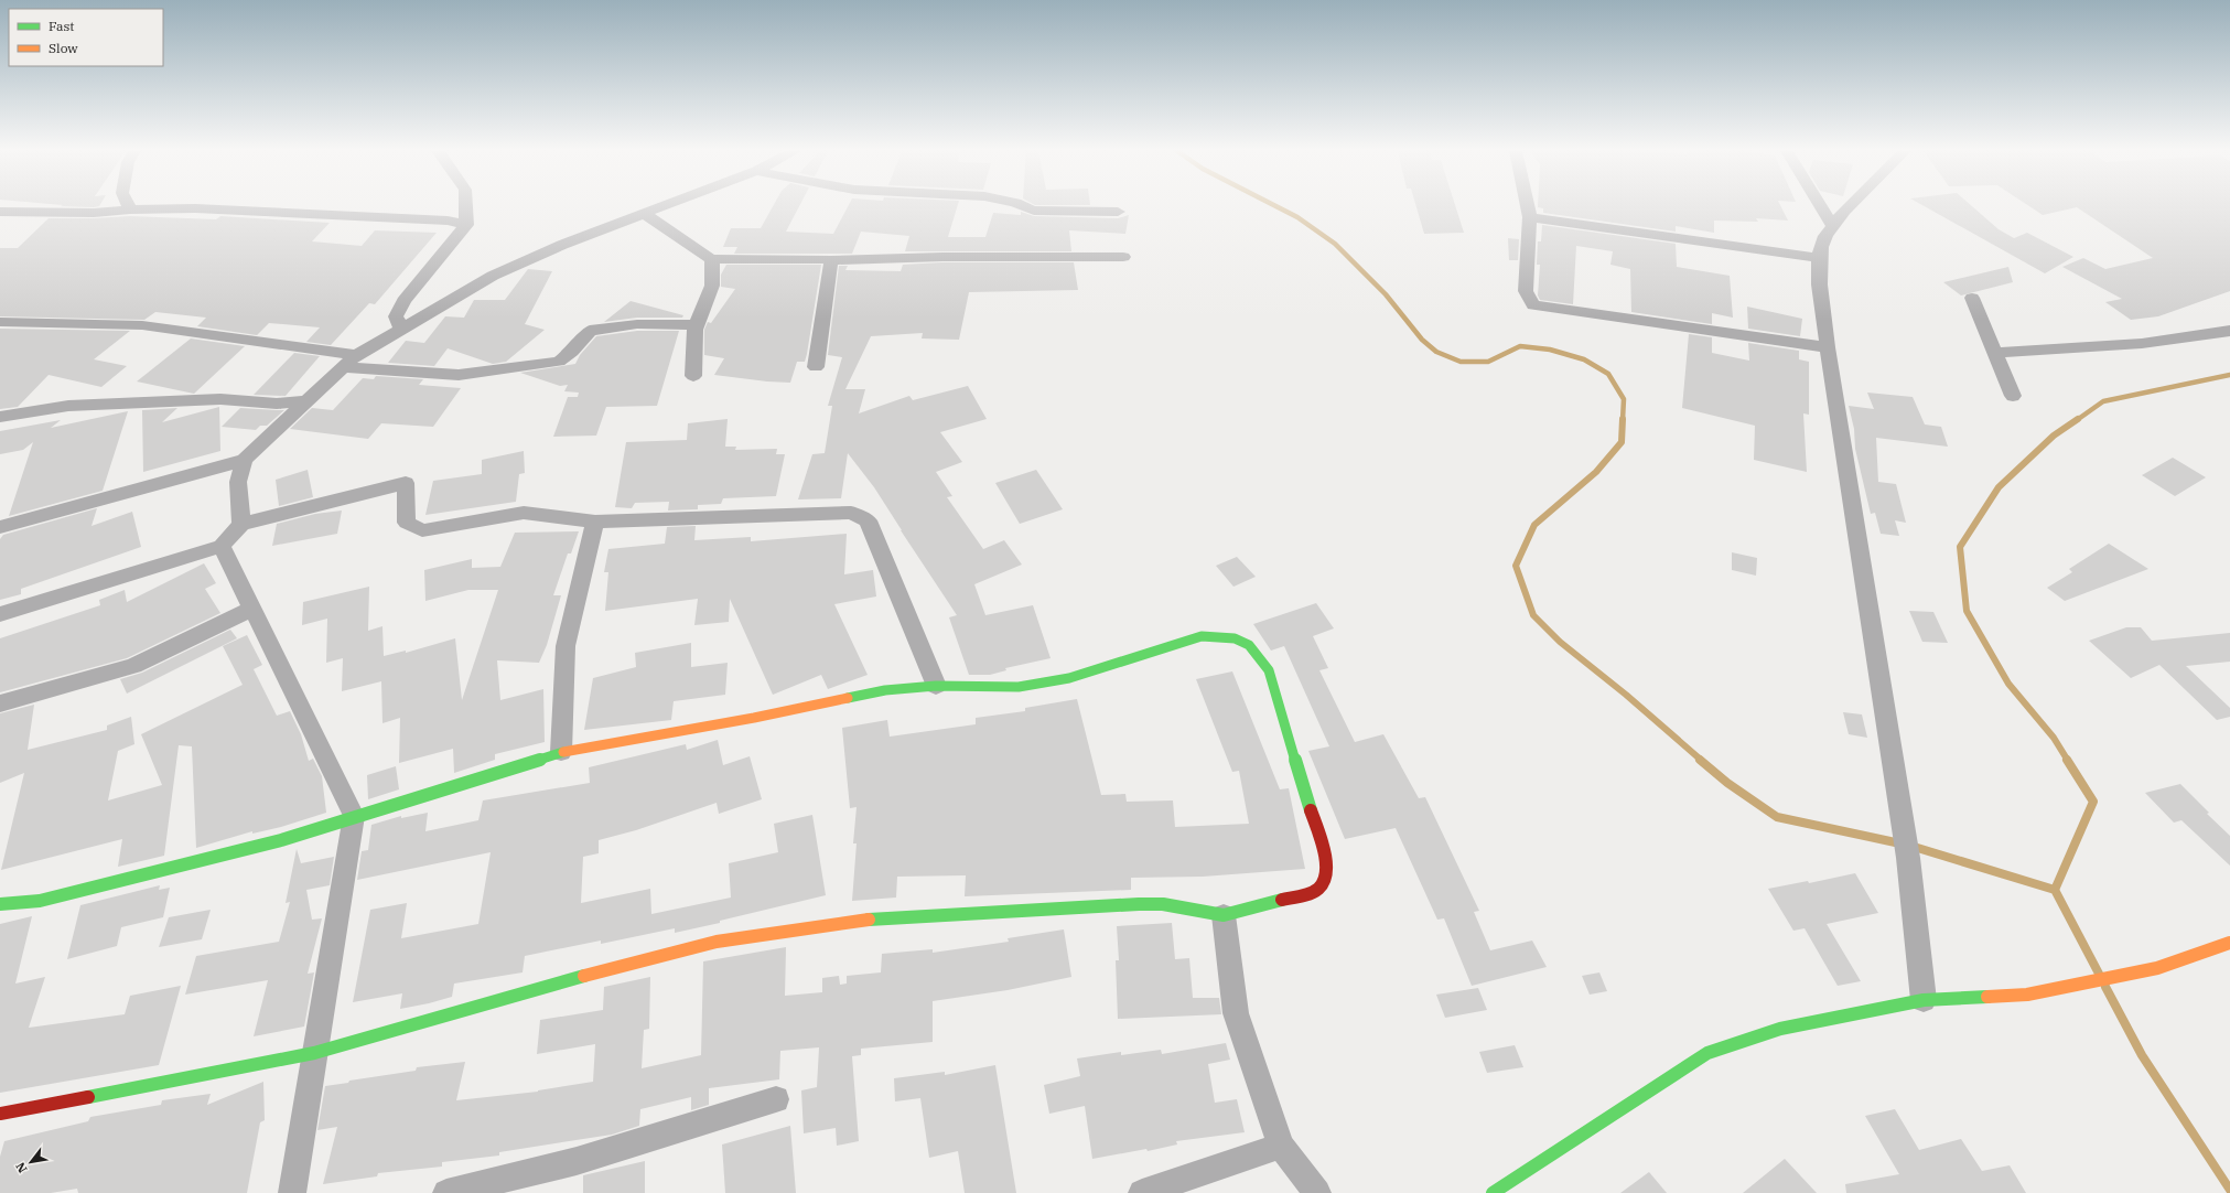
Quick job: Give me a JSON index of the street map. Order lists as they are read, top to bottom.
{
  "legend": ["Fast", "Slow"],
  "north": "bottom left"
}
